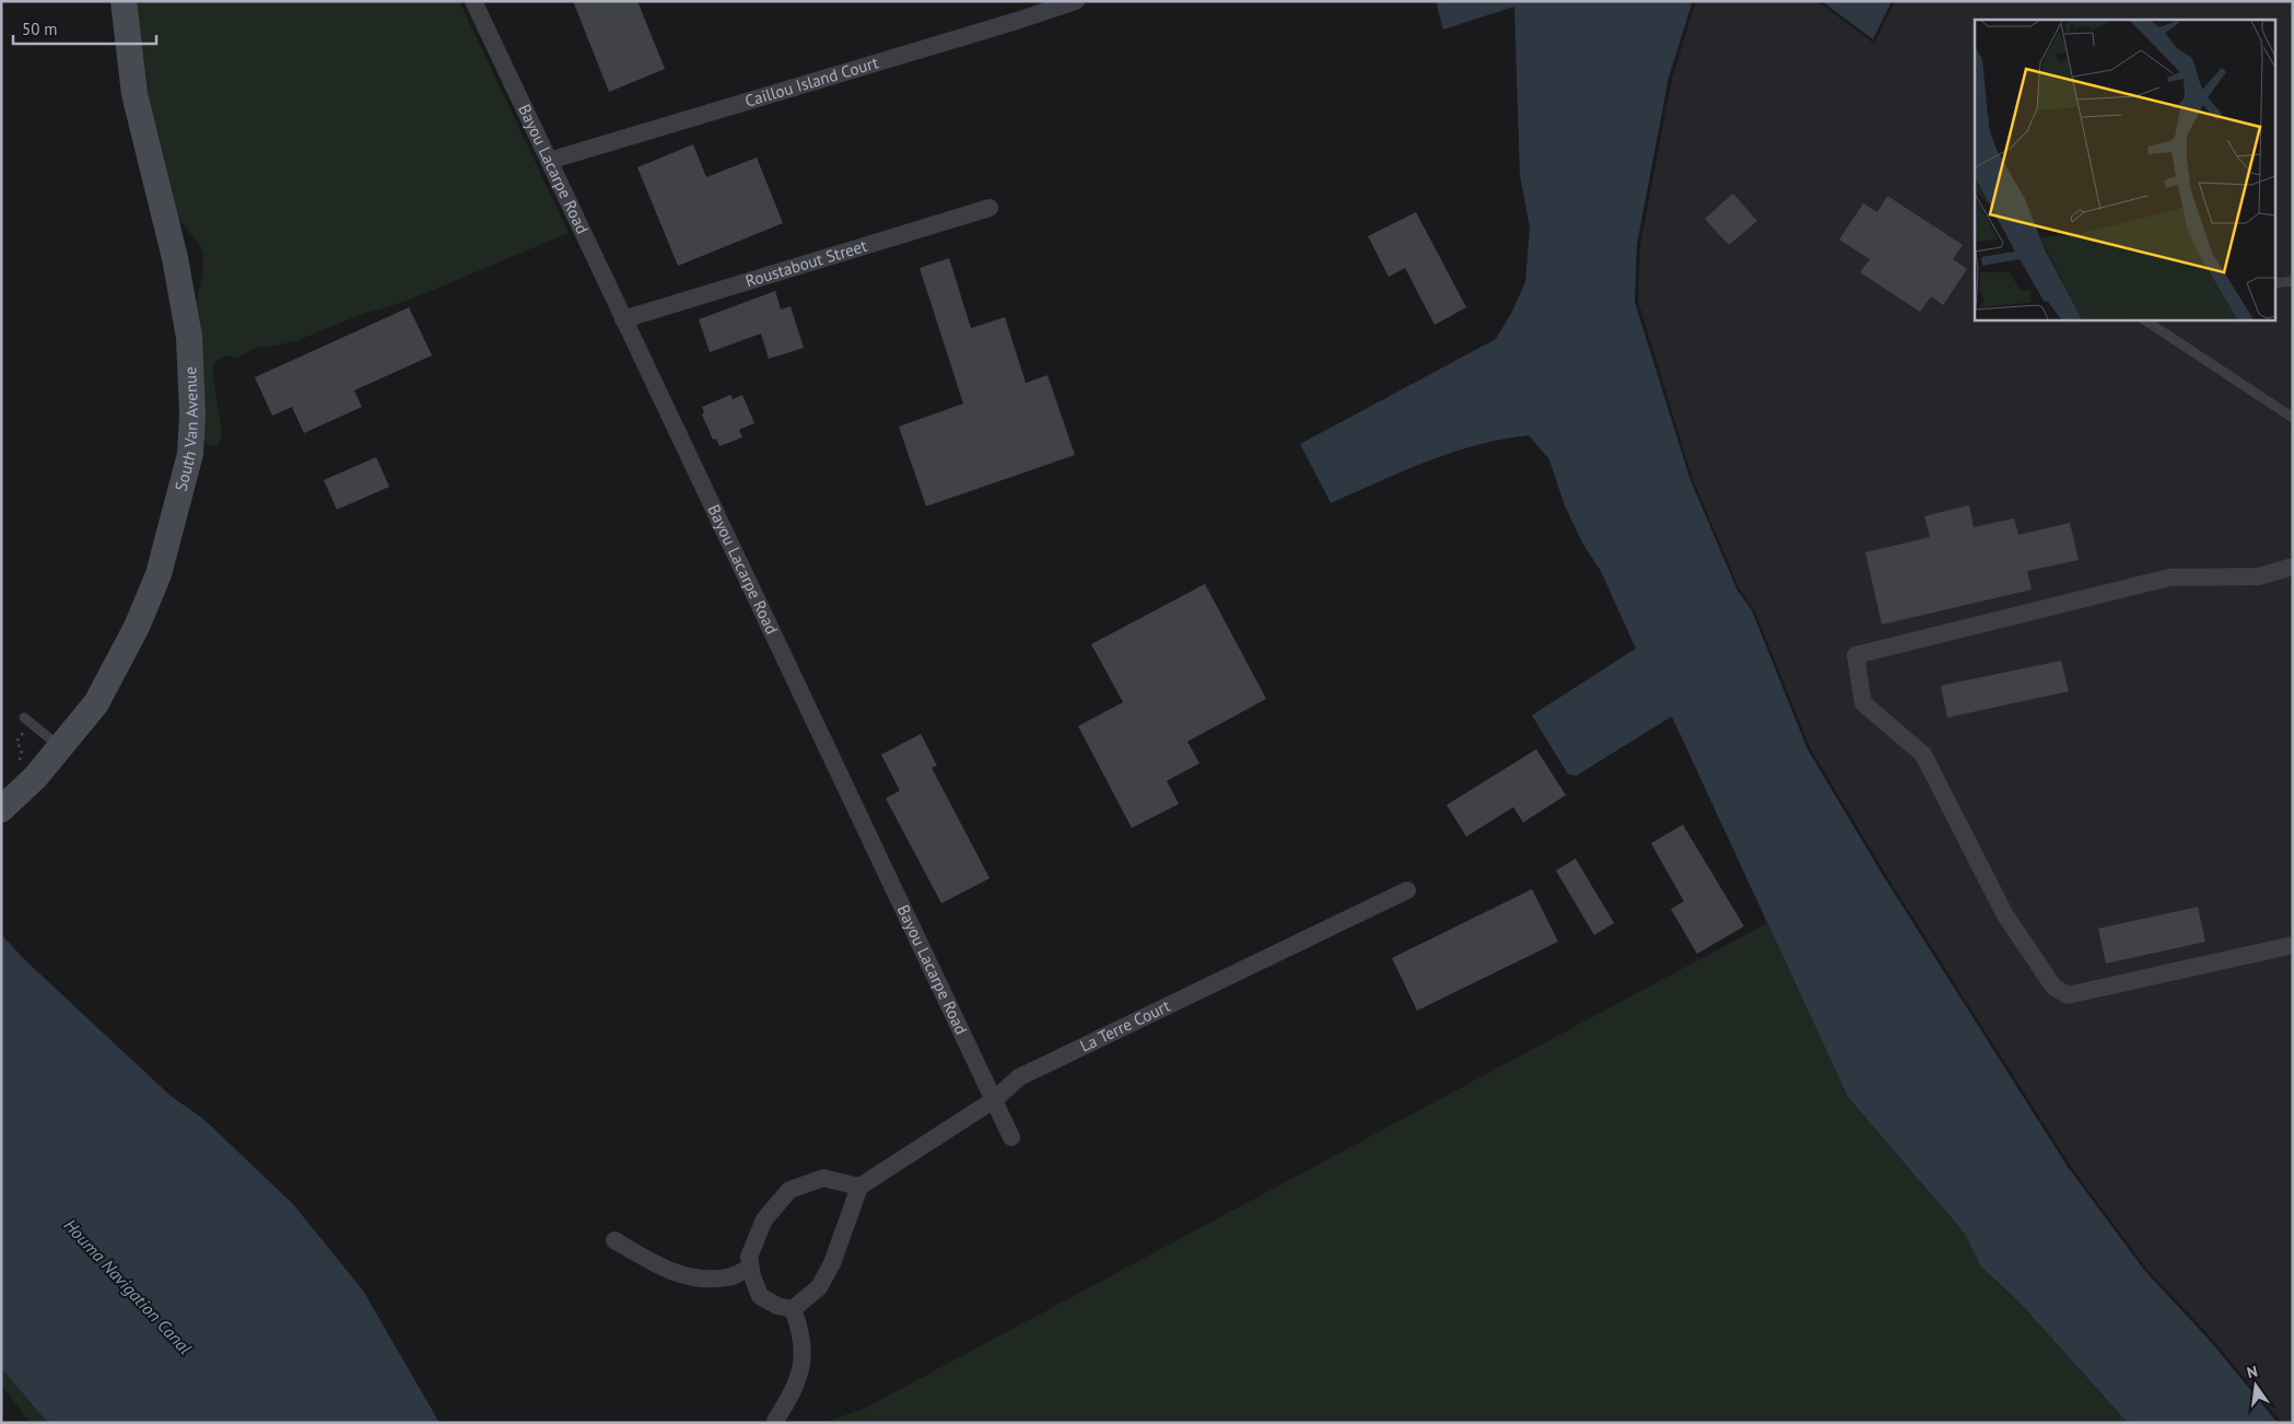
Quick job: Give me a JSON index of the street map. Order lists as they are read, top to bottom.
{
  "streets": {
    "main road": ["South Van Avenue"],
    "street": [
      "Caillou Island Court",
      "Bayou Lacarpe Road",
      "Roustabout Street",
      "La Terre Court"
    ]
  },
  "crossings": [
    ["Caillou Island Court", "Bayou Lacarpe Road"],
    ["Bayou Lacarpe Road", "Roustabout Street"],
    ["Bayou Lacarpe Road", "La Terre Court"]
  ],
  "water": ["Houma Navigation Canal"],
  "scale_bar": "50 m",
  "north": "top"
}
